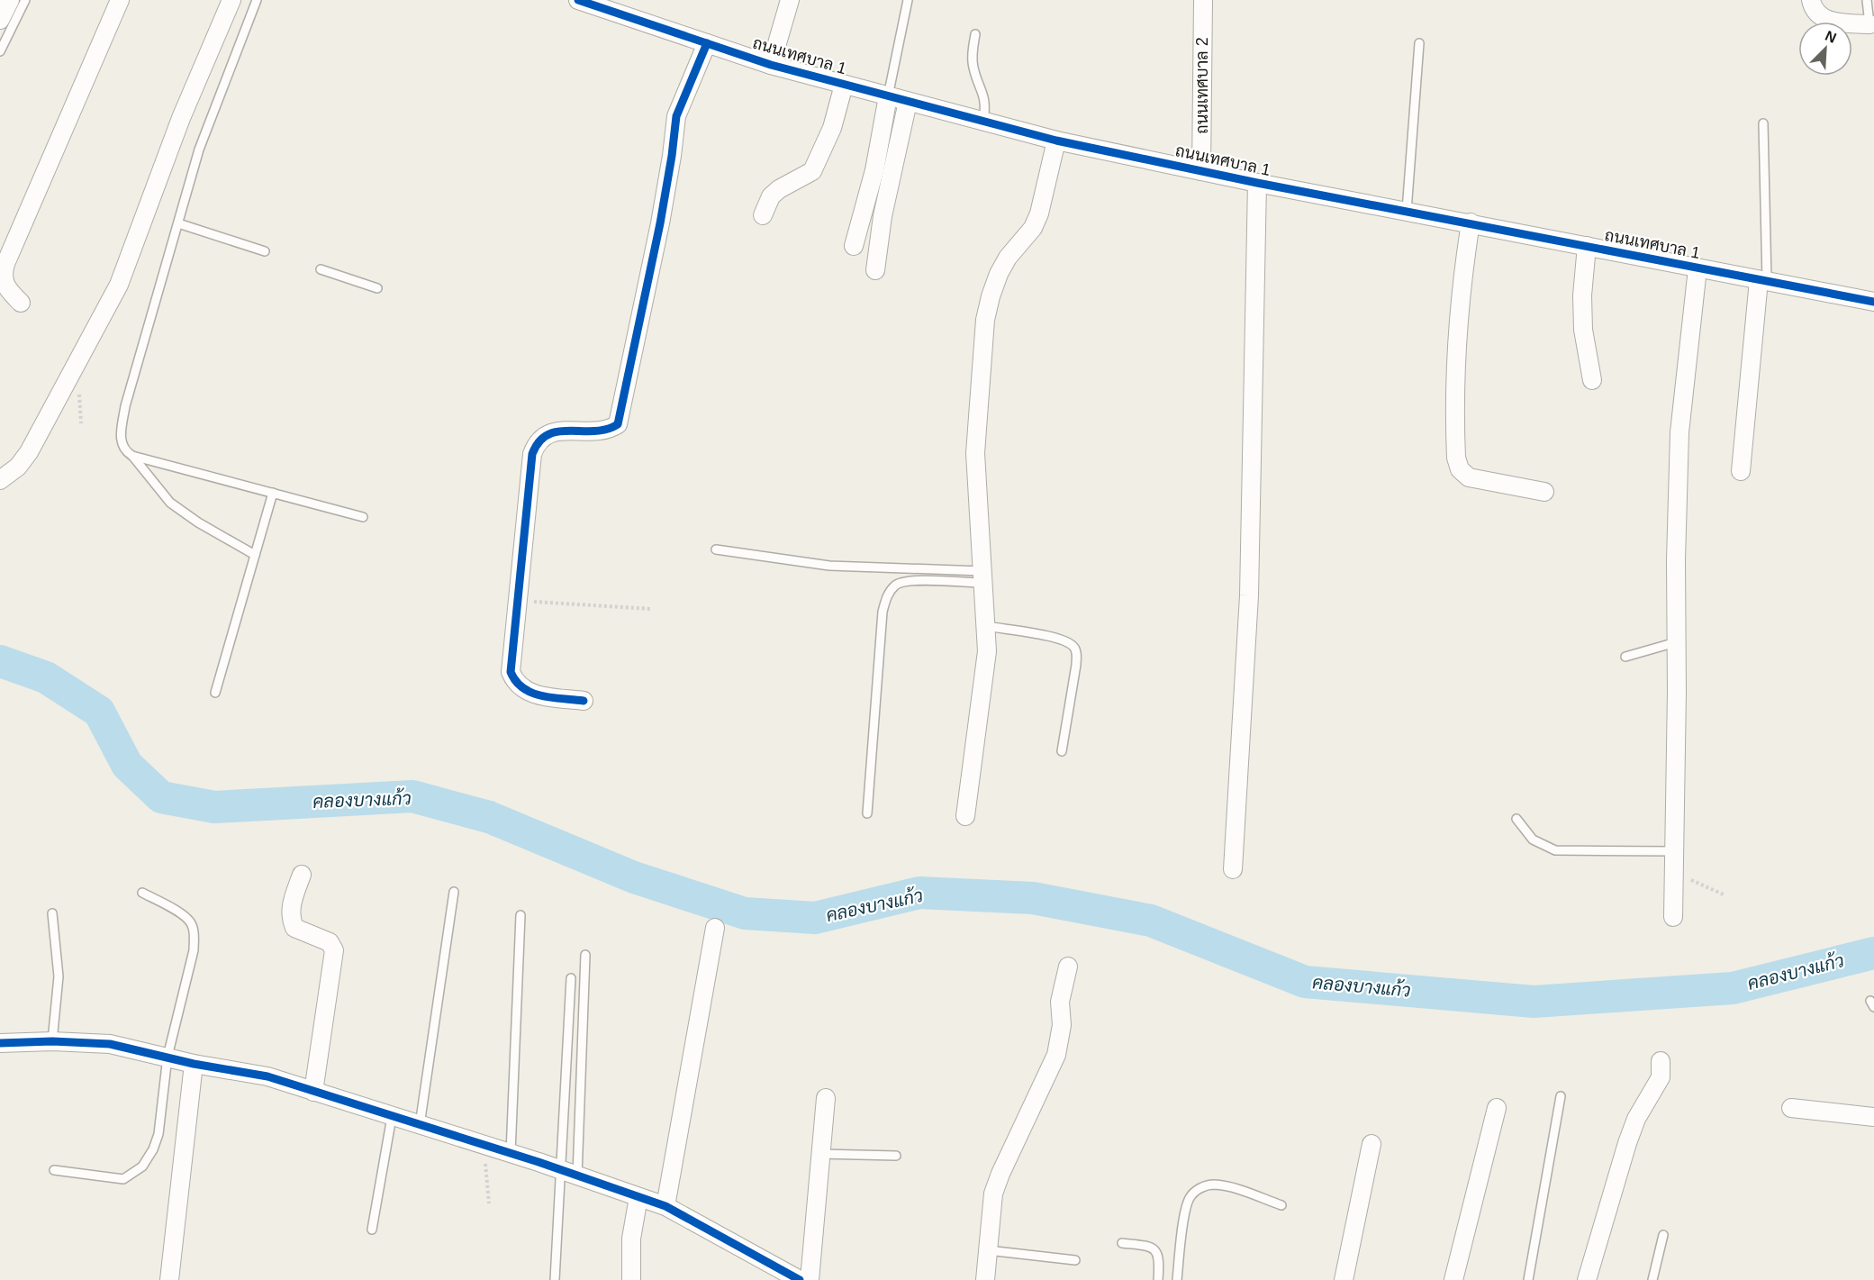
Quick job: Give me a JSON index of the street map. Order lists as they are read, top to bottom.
{
  "streets": {
    "street": ["ถนนเทศบาล 1", "ถนนเทศบาล 2"]
  },
  "crossings": [
    ["ถนนเทศบาล 1", "ถนนเทศบาล 2"]
  ],
  "water": ["คลองบางแก้ว"],
  "north": "top right"
}
